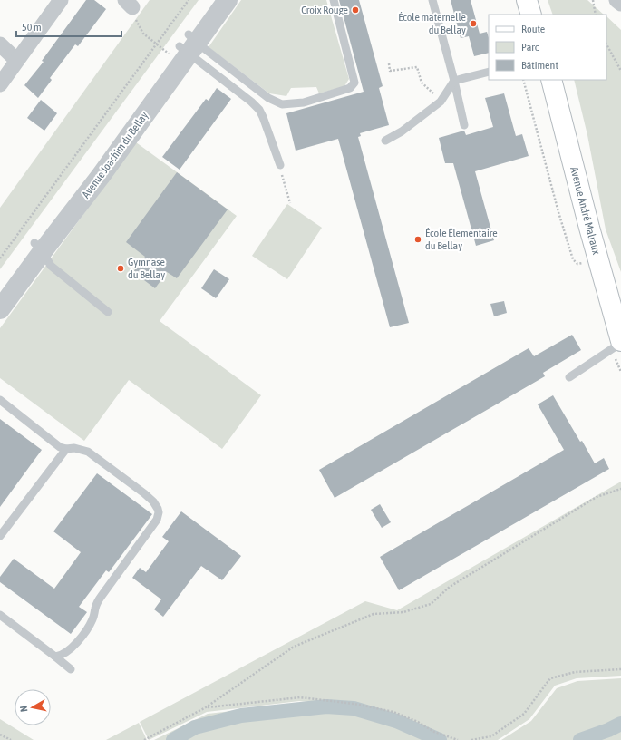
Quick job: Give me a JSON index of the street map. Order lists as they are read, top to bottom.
{
  "streets": {
    "main road": ["Avenue André Malraux"],
    "street": ["Avenue Joachim du Bellay"]
  },
  "places": [
    "Croix Rouge",
    "École maternelle du Bellay",
    "École Élementaire du Bellay",
    "Gymnase du Bellay"
  ],
  "legend": ["Route", "Parc", "Bâtiment"],
  "scale_bar": "50 m",
  "north": "left"
}
